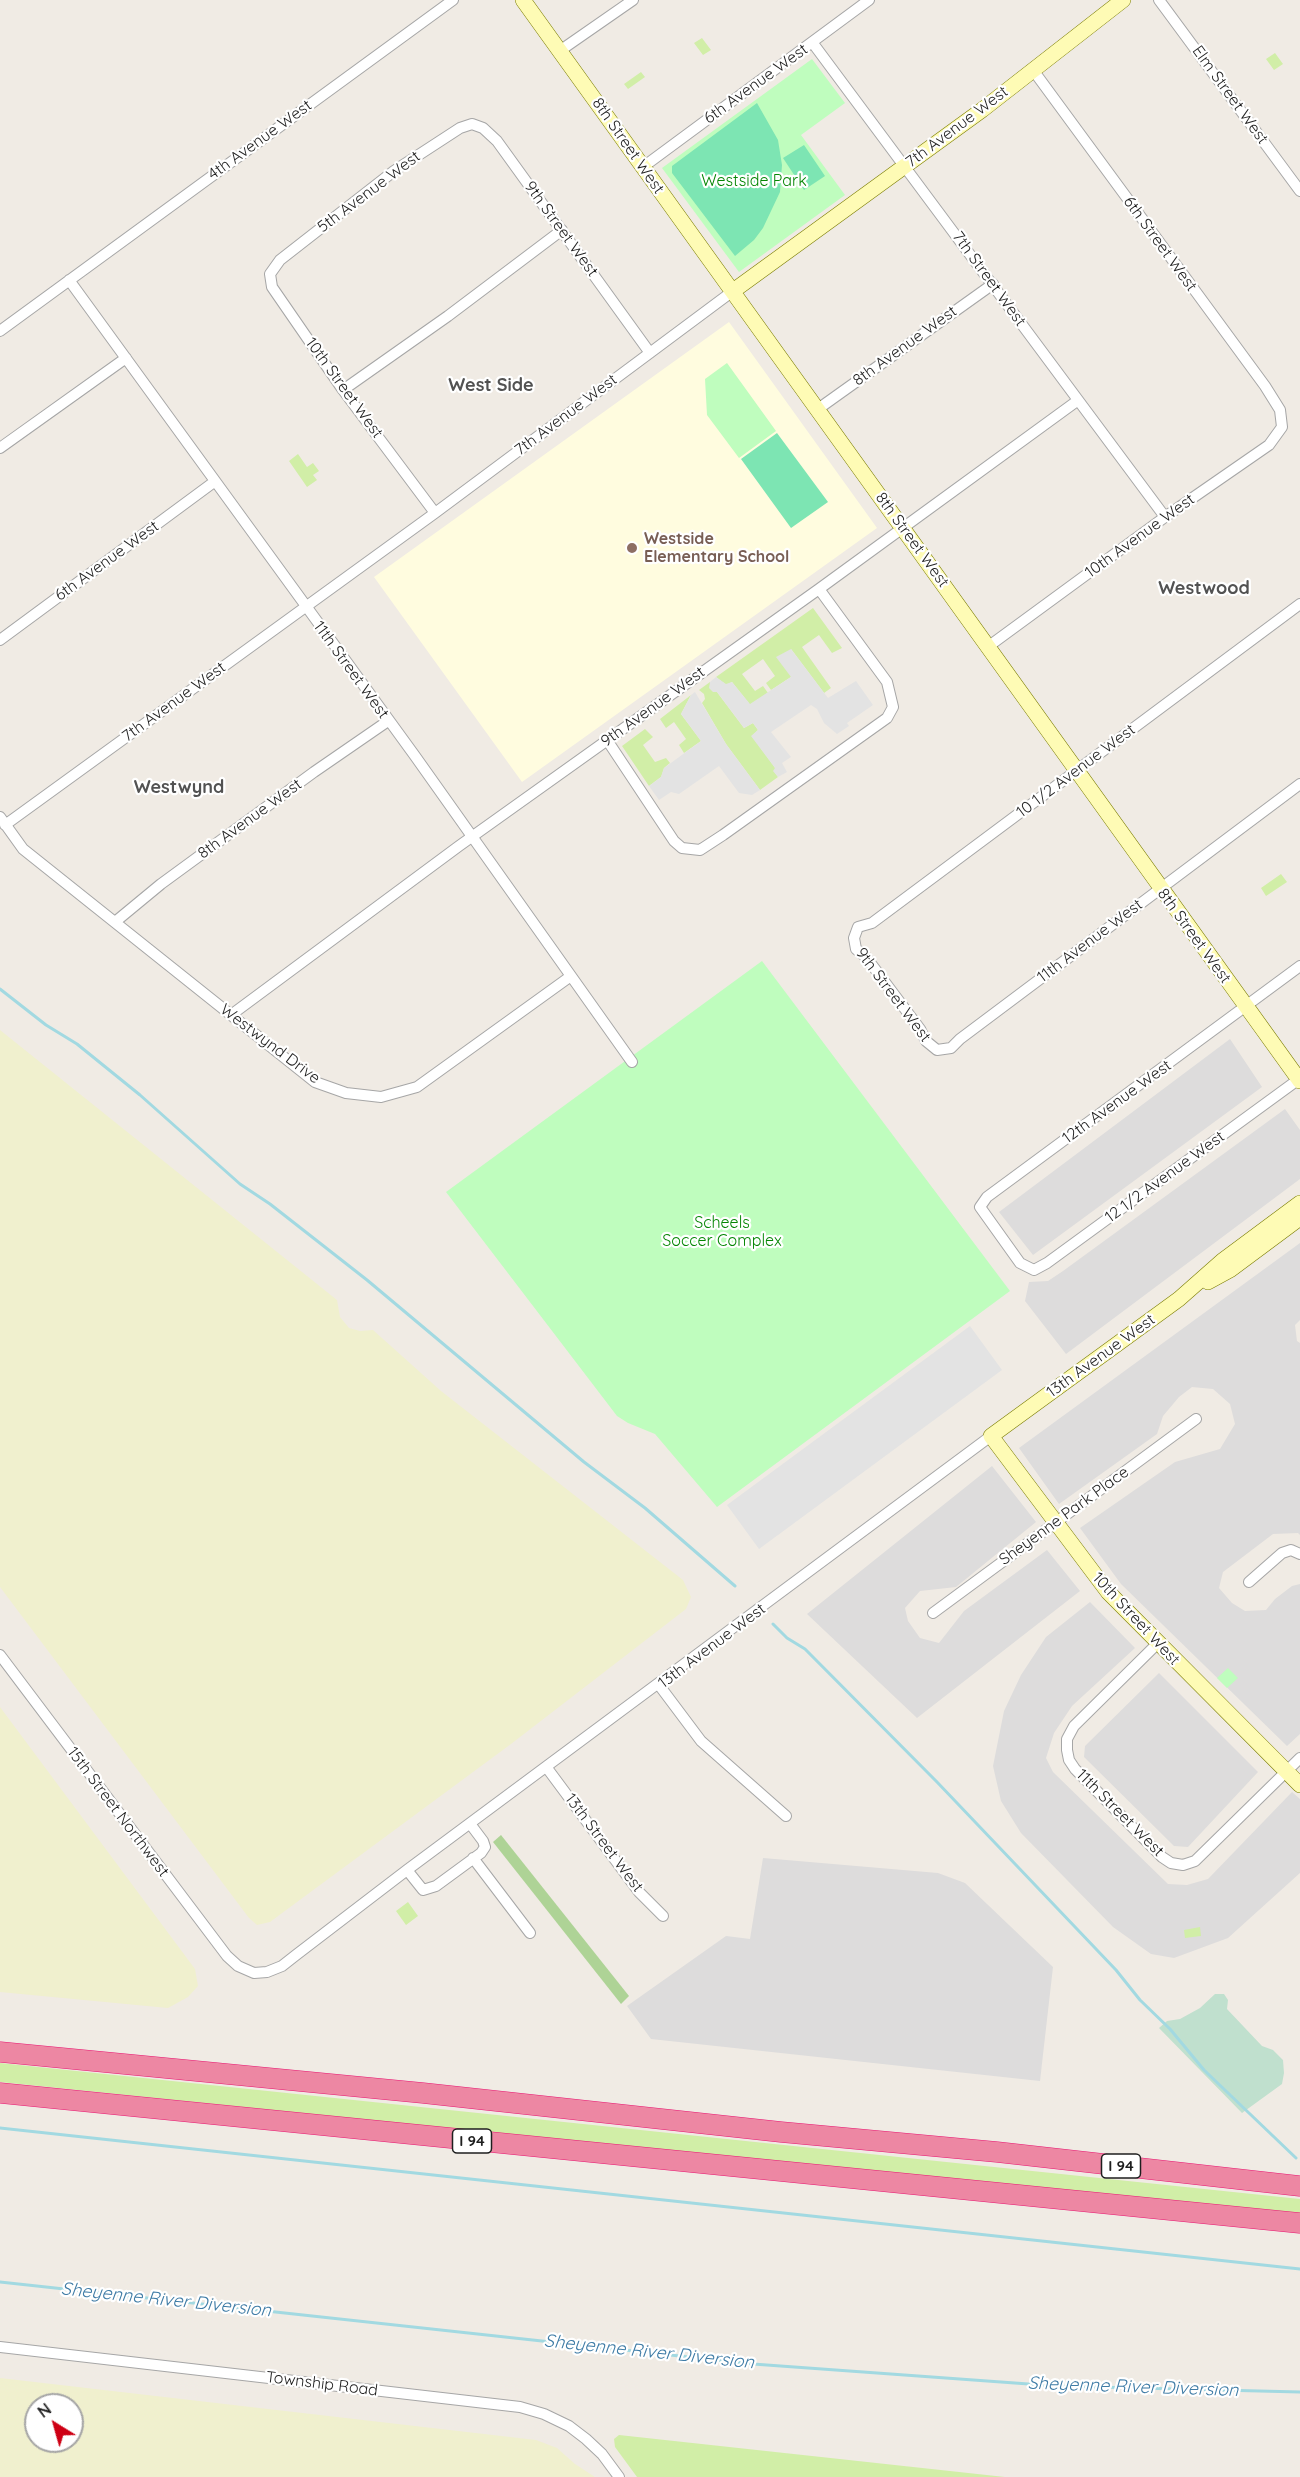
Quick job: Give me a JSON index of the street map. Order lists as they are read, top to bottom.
{
  "streets": {
    "highway": ["I 94"],
    "street": [
      "6th Avenue West",
      "Elm Street West",
      "7th Avenue West",
      "4th Avenue West",
      "8th Street West",
      "5th Avenue West",
      "9th Street West",
      "6th Street West",
      "7th Street West",
      "8th Avenue West",
      "10th Street West",
      "10th Avenue West",
      "11th Street West",
      "9th Avenue West",
      "10 1/2 Avenue West",
      "11th Avenue West",
      "Westwynd Drive",
      "12th Avenue West",
      "12 1/2 Avenue West",
      "13th Avenue West",
      "Sheyenne Park Place",
      "15th Street Northwest",
      "13th Street West",
      "Township Road"
    ]
  },
  "crossings": [
    ["6th Avenue West", "8th Street West"],
    ["6th Avenue West", "7th Street West"],
    ["6th Avenue West", "11th Street West"],
    ["7th Avenue West", "8th Street West"],
    ["7th Avenue West", "9th Street West"],
    ["7th Avenue West", "6th Street West"],
    ["7th Avenue West", "7th Street West"],
    ["7th Avenue West", "10th Street West"],
    ["7th Avenue West", "11th Street West"],
    ["7th Avenue West", "Westwynd Drive"],
    ["4th Avenue West", "11th Street West"],
    ["8th Street West", "8th Avenue West"],
    ["8th Street West", "10th Avenue West"],
    ["8th Street West", "9th Avenue West"],
    ["8th Street West", "10 1/2 Avenue West"],
    ["8th Street West", "11th Avenue West"],
    ["8th Street West", "12th Avenue West"],
    ["8th Street West", "12 1/2 Avenue West"],
    ["5th Avenue West", "9th Street West"],
    ["5th Avenue West", "10th Street West"],
    ["9th Street West", "10 1/2 Avenue West"],
    ["9th Street West", "11th Avenue West"],
    ["6th Street West", "10th Avenue West"],
    ["7th Street West", "8th Avenue West"],
    ["7th Street West", "10th Avenue West"],
    ["7th Street West", "9th Avenue West"],
    ["8th Avenue West", "11th Street West"],
    ["8th Avenue West", "Westwynd Drive"],
    ["10th Street West", "11th Street West"],
    ["10th Street West", "13th Avenue West"],
    ["10th Street West", "Sheyenne Park Place"],
    ["11th Street West", "9th Avenue West"],
    ["11th Street West", "Westwynd Drive"],
    ["9th Avenue West", "Westwynd Drive"],
    ["12th Avenue West", "12 1/2 Avenue West"],
    ["13th Avenue West", "15th Street Northwest"],
    ["13th Avenue West", "13th Street West"]
  ],
  "districts": ["West Side", "Westwood", "Westwynd"],
  "water": ["Sheyenne River Diversion"],
  "parks": ["Westside Park", "Scheels Soccer Complex"],
  "places": ["Westside Elementary School"],
  "north": "top left"
}
